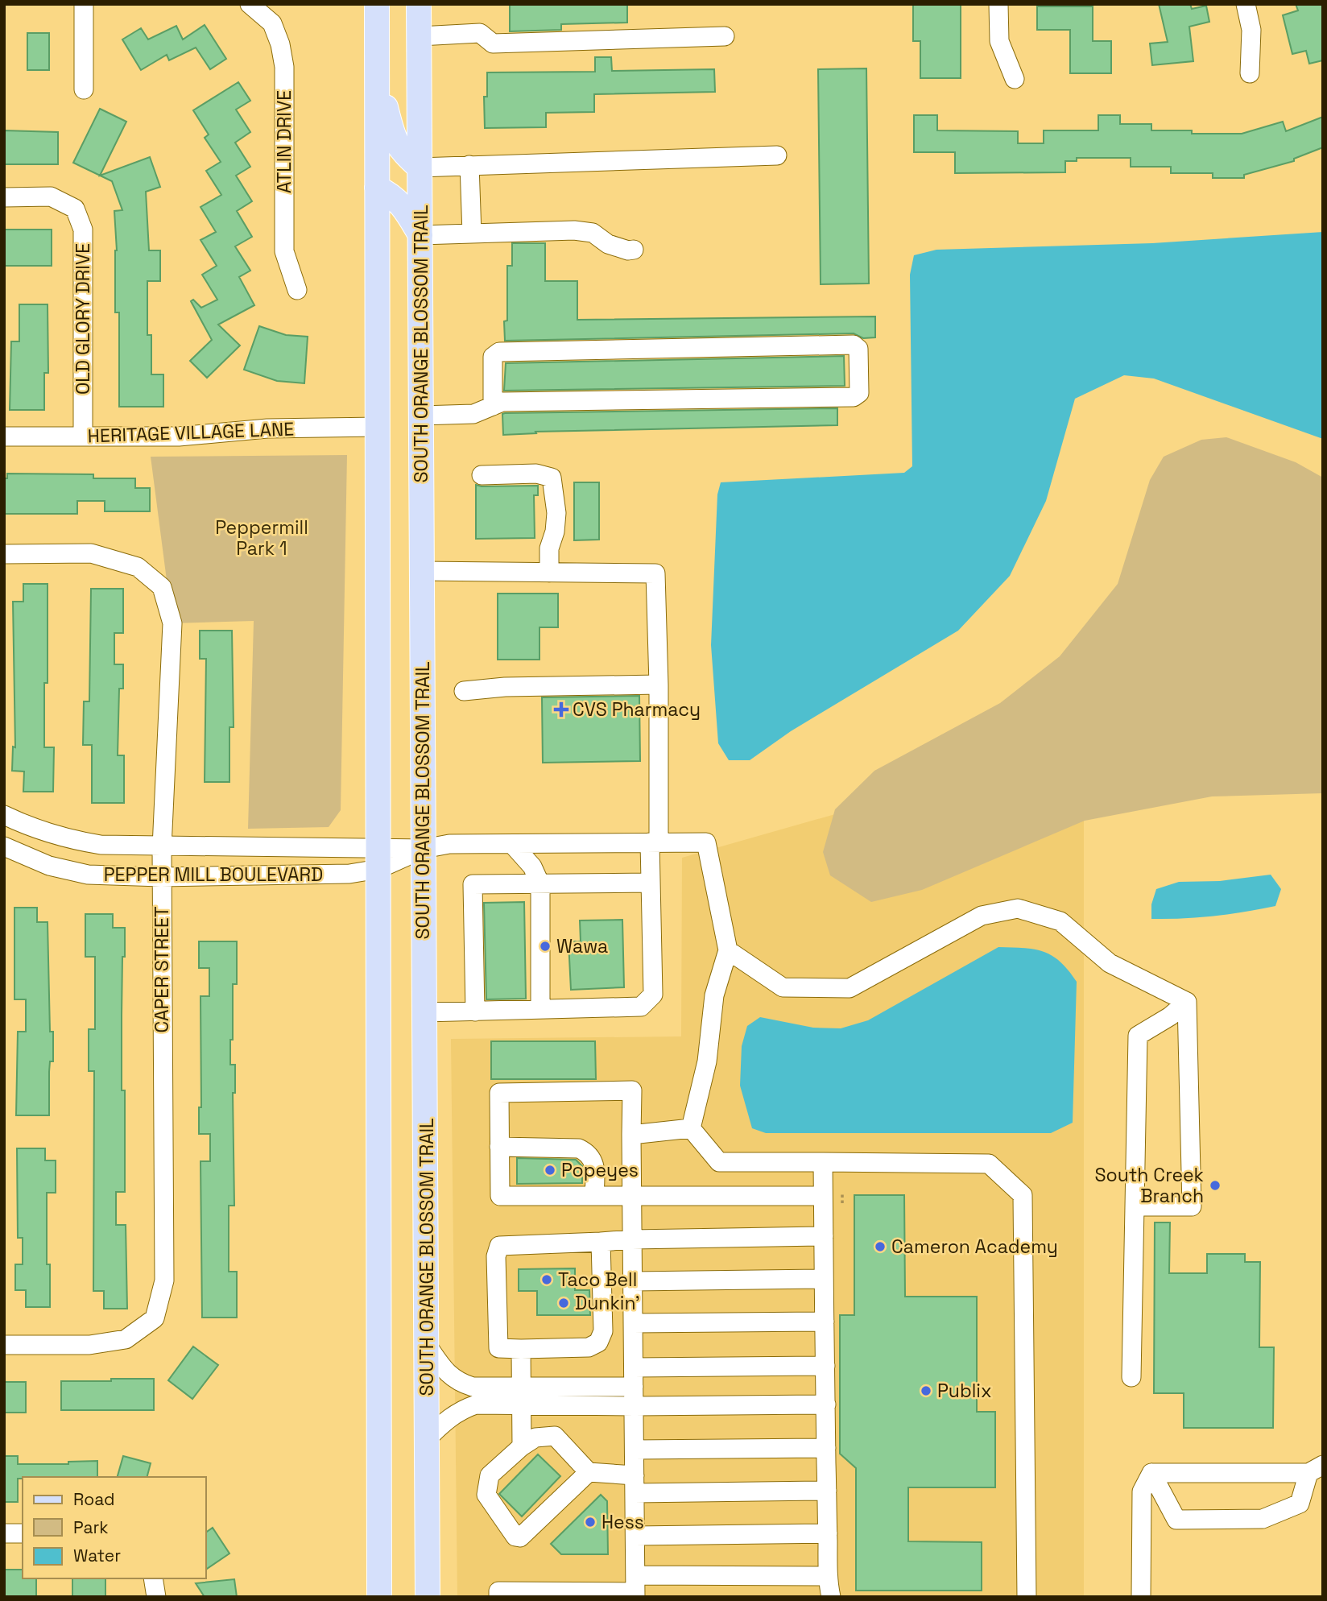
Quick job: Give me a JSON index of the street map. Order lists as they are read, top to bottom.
{
  "streets": {
    "main road": ["SOUTH ORANGE BLOSSOM TRAIL"],
    "street": [
      "ATLIN DRIVE",
      "OLD GLORY DRIVE",
      "HERITAGE VILLAGE LANE",
      "PEPPER MILL BOULEVARD",
      "CAPER STREET"
    ]
  },
  "crossings": [
    ["OLD GLORY DRIVE", "HERITAGE VILLAGE LANE"],
    ["SOUTH ORANGE BLOSSOM TRAIL", "PEPPER MILL BOULEVARD"],
    ["PEPPER MILL BOULEVARD", "CAPER STREET"]
  ],
  "parks": ["Peppermill Park 1"],
  "places": {
    "health": ["CVS Pharmacy"],
    "other": [
      "Wawa",
      "Popeyes",
      "South Creek Branch",
      "Cameron Academy",
      "Taco Bell",
      "Dunkin'",
      "Publix",
      "Hess"
    ]
  },
  "legend": ["Road", "Park", "Water"]
}
